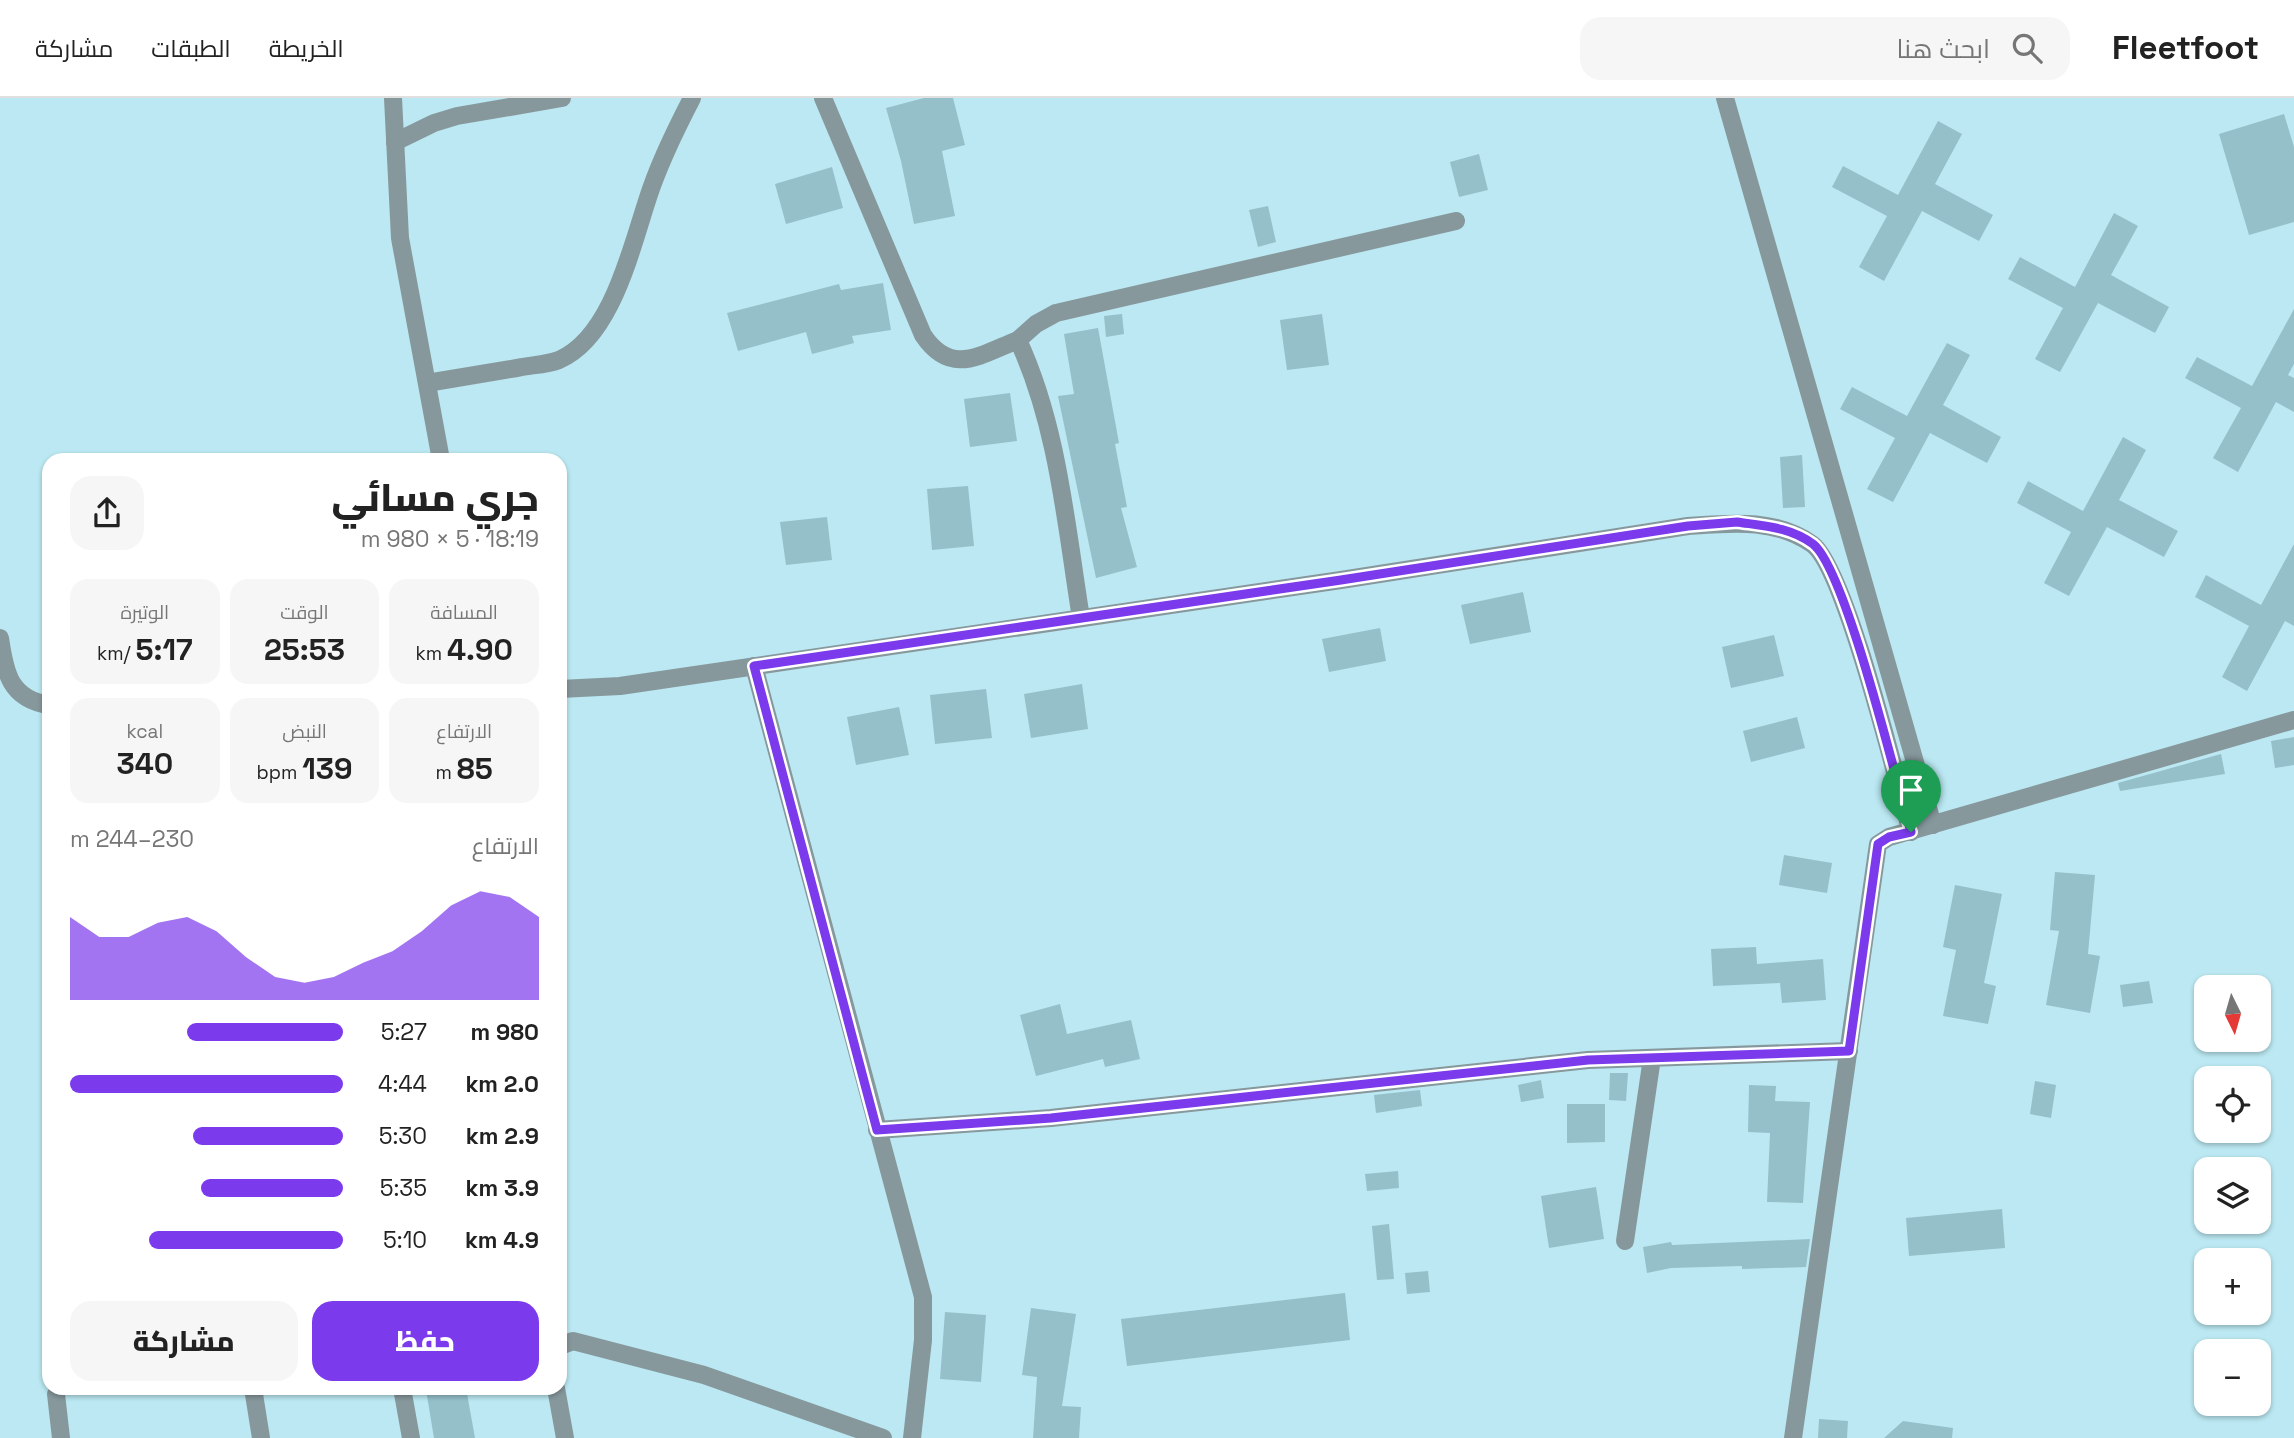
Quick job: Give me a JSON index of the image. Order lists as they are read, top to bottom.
{
  "north": "bottom",
  "page": {
    "header": "Fleetfoot",
    "search": "ابحث هنا",
    "nav": ["الخريطة", "الطبقات", "مشاركة"],
    "heading": ["جري مسائي", "18:19 · 5 × 980 m"],
    "stats": [
      ["المسافة", "4.90 km"],
      ["الوقت", "25:53"],
      ["الوتيرة", "5:17 /km"],
      ["الارتفاع", "85 m"],
      ["النبض", "139 bpm"],
      ["kcal", "340"]
    ],
    "chart": ["الارتفاع", "230–244 m"],
    "map_buttons": ["+", "−"],
    "list": [
      {
        "name": "980 m",
        "note": "5:27"
      },
      {
        "name": "2.0 km",
        "note": "4:44"
      },
      {
        "name": "2.9 km",
        "note": "5:30"
      },
      {
        "name": "3.9 km",
        "note": "5:35"
      },
      {
        "name": "4.9 km",
        "note": "5:10"
      }
    ],
    "buttons": ["حفظ", "مشاركة"]
  }
}
